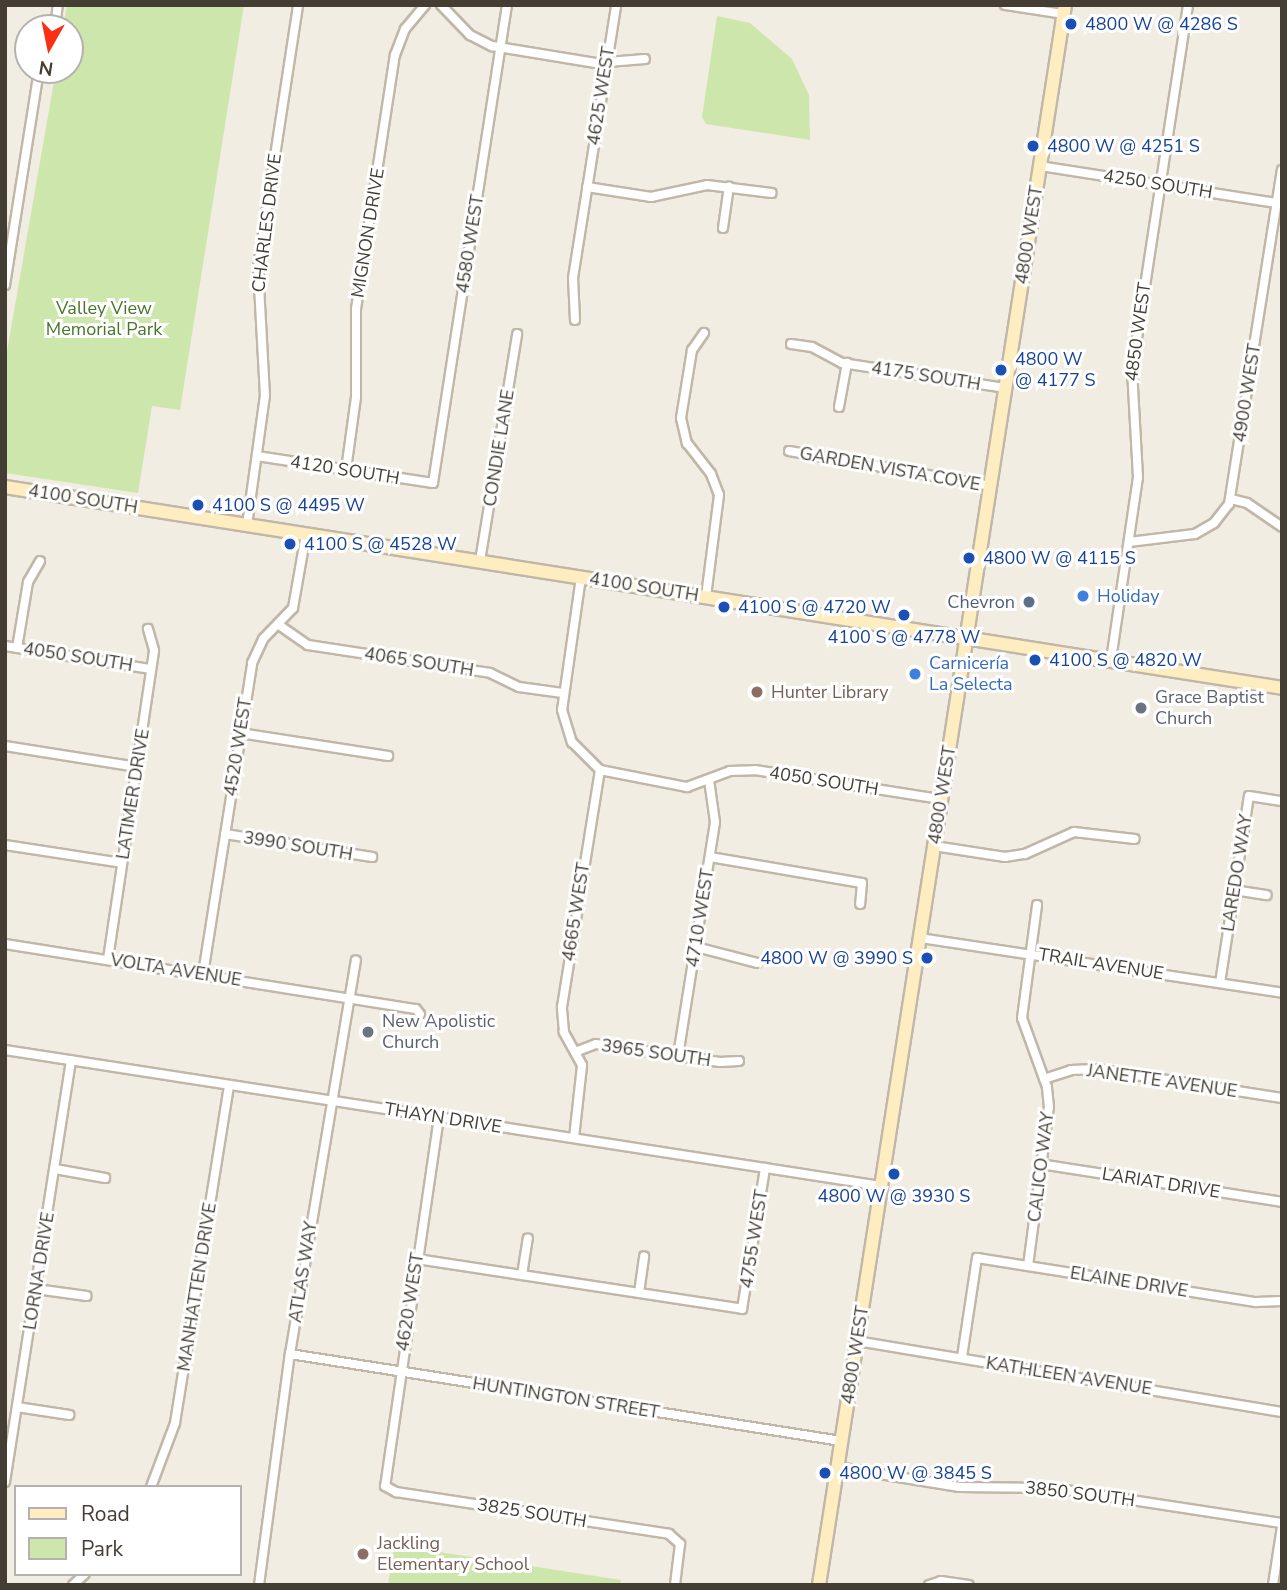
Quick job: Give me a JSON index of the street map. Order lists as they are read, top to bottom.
{
  "streets": {
    "main road": ["4800 WEST", "4100 SOUTH"],
    "street": [
      "4625 WEST",
      "4250 SOUTH",
      "CHARLES DRIVE",
      "MIGNON DRIVE",
      "4580 WEST",
      "4850 WEST",
      "4175 SOUTH",
      "4900 WEST",
      "CONDIE LANE",
      "GARDEN VISTA COVE",
      "4120 SOUTH",
      "4050 SOUTH",
      "4065 SOUTH",
      "4520 WEST",
      "LATIMER DRIVE",
      "3990 SOUTH",
      "LAREDO WAY",
      "4665 WEST",
      "4710 WEST",
      "TRAIL AVENUE",
      "VOLTA AVENUE",
      "3965 SOUTH",
      "JANETTE AVENUE",
      "THAYN DRIVE",
      "CALICO WAY",
      "LARIAT DRIVE",
      "4755 WEST",
      "LORNA DRIVE",
      "ATLAS WAY",
      "ELAINE DRIVE",
      "MANHATTEN DRIVE",
      "4620 WEST",
      "KATHLEEN AVENUE",
      "HUNTINGTON STREET",
      "3850 SOUTH",
      "3825 SOUTH"
    ]
  },
  "crossings": [
    ["4250 SOUTH", "4800 WEST"],
    ["4250 SOUTH", "4850 WEST"],
    ["4250 SOUTH", "4900 WEST"],
    ["CHARLES DRIVE", "4120 SOUTH"],
    ["CHARLES DRIVE", "4100 SOUTH"],
    ["MIGNON DRIVE", "4120 SOUTH"],
    ["4800 WEST", "4175 SOUTH"],
    ["4800 WEST", "GARDEN VISTA COVE"],
    ["4800 WEST", "4100 SOUTH"],
    ["4800 WEST", "4050 SOUTH"],
    ["4800 WEST", "TRAIL AVENUE"],
    ["4800 WEST", "THAYN DRIVE"],
    ["4800 WEST", "KATHLEEN AVENUE"],
    ["4800 WEST", "HUNTINGTON STREET"],
    ["4800 WEST", "3850 SOUTH"],
    ["4580 WEST", "4120 SOUTH"],
    ["4850 WEST", "4100 SOUTH"],
    ["CONDIE LANE", "4100 SOUTH"],
    ["4100 SOUTH", "4520 WEST"],
    ["4050 SOUTH", "LATIMER DRIVE"],
    ["4050 SOUTH", "4665 WEST"],
    ["4050 SOUTH", "4710 WEST"],
    ["4065 SOUTH", "4520 WEST"],
    ["4520 WEST", "3990 SOUTH"],
    ["4520 WEST", "VOLTA AVENUE"],
    ["LATIMER DRIVE", "VOLTA AVENUE"],
    ["LAREDO WAY", "TRAIL AVENUE"],
    ["4665 WEST", "3965 SOUTH"],
    ["4665 WEST", "THAYN DRIVE"],
    ["4710 WEST", "3965 SOUTH"],
    ["TRAIL AVENUE", "CALICO WAY"],
    ["VOLTA AVENUE", "ATLAS WAY"],
    ["JANETTE AVENUE", "CALICO WAY"],
    ["THAYN DRIVE", "4755 WEST"],
    ["THAYN DRIVE", "LORNA DRIVE"],
    ["THAYN DRIVE", "ATLAS WAY"],
    ["THAYN DRIVE", "MANHATTEN DRIVE"],
    ["THAYN DRIVE", "4620 WEST"],
    ["CALICO WAY", "LARIAT DRIVE"],
    ["CALICO WAY", "ELAINE DRIVE"],
    ["ATLAS WAY", "HUNTINGTON STREET"],
    ["ELAINE DRIVE", "KATHLEEN AVENUE"],
    ["4620 WEST", "HUNTINGTON STREET"],
    ["4620 WEST", "3825 SOUTH"]
  ],
  "parks": ["Valley View Memorial Park"],
  "places": [
    "4800 W @ 4286 S",
    "4800 W @ 4251 S",
    "4800 W @ 4177 S",
    "4100 S @ 4495 W",
    "4100 S @ 4528 W",
    "4800 W @ 4115 S",
    "Holiday",
    "Chevron",
    "4100 S @ 4720 W",
    "4100 S @ 4778 W",
    "4100 S @ 4820 W",
    "Carnicería La Selecta",
    "Hunter Library",
    "Grace Baptist Church",
    "4800 W @ 3990 S",
    "New Apolistic Church",
    "4800 W @ 3930 S",
    "4800 W @ 3845 S",
    "Jackling Elementary School"
  ],
  "legend": ["Road", "Park"],
  "north": "bottom"
}
